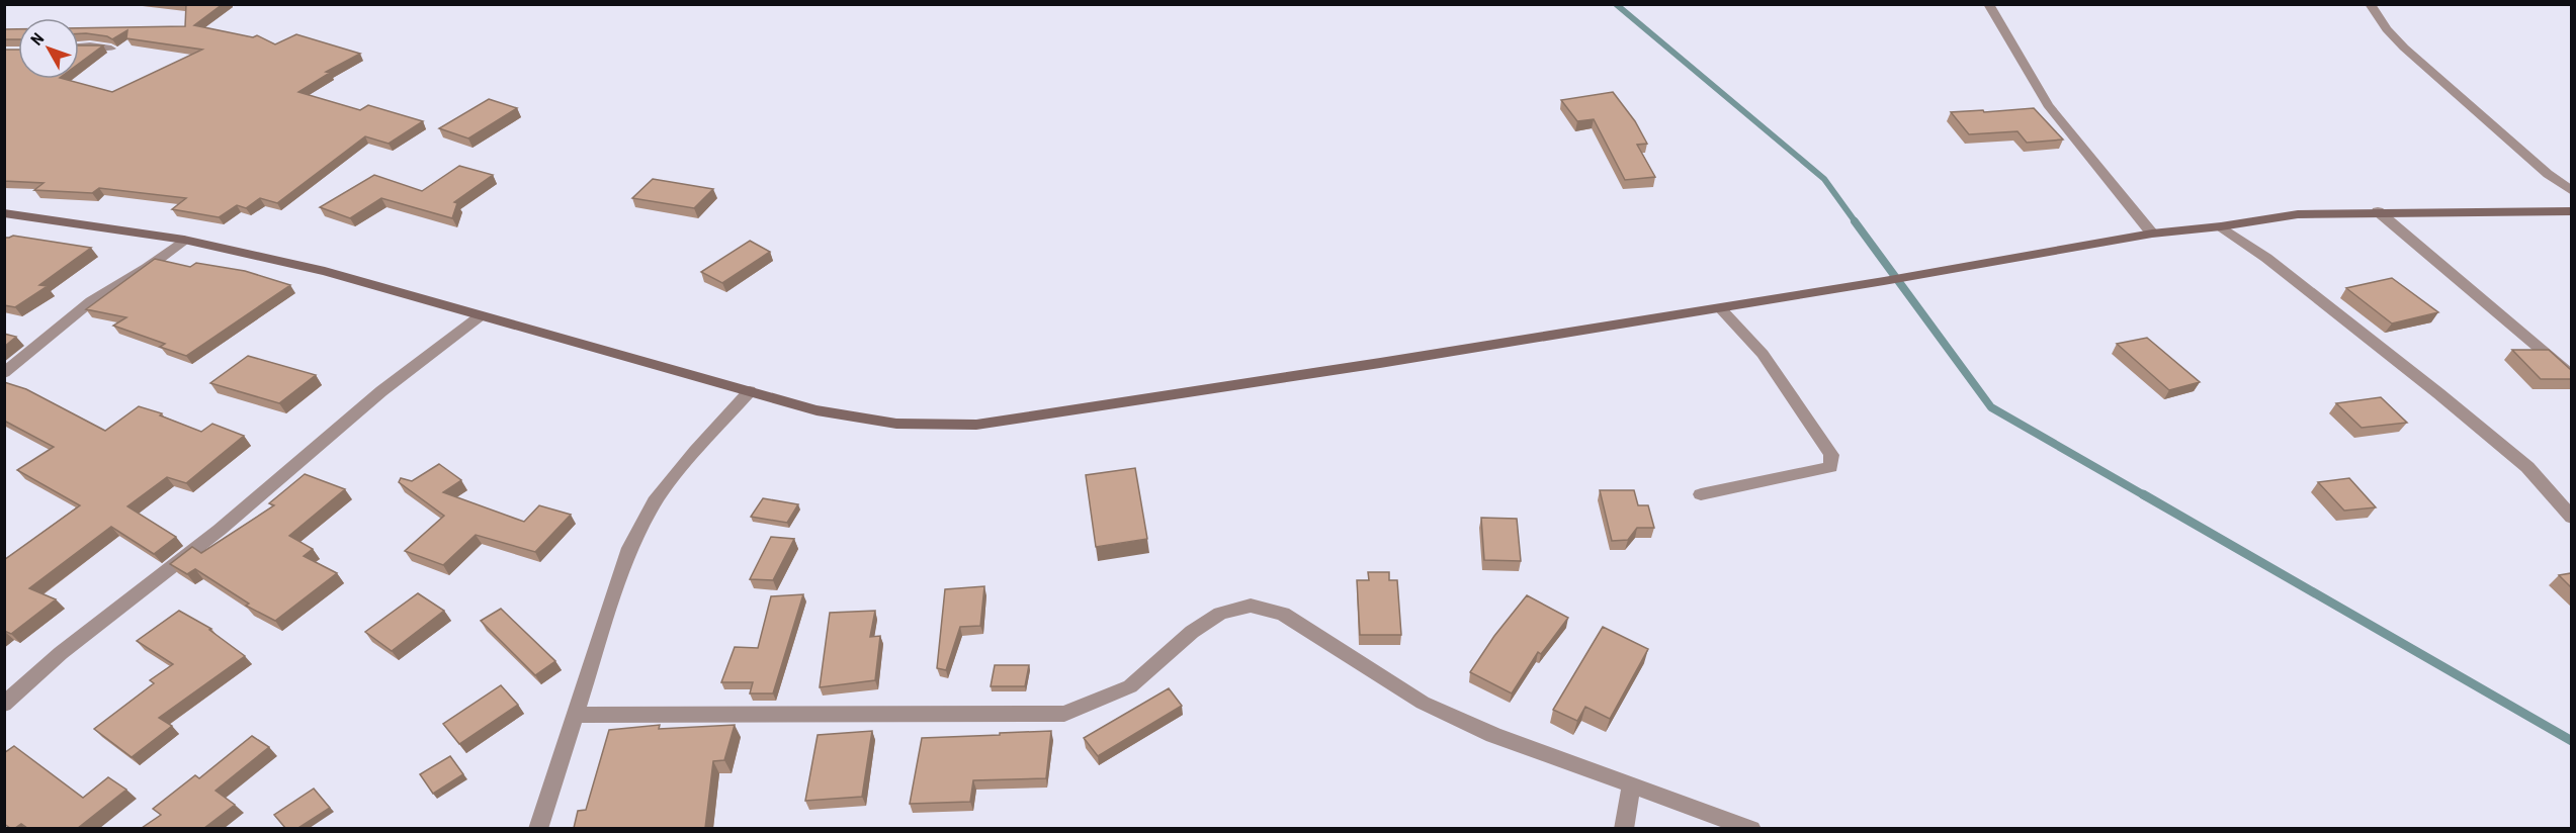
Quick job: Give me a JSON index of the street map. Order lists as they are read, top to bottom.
{
  "north": "top left"
}
